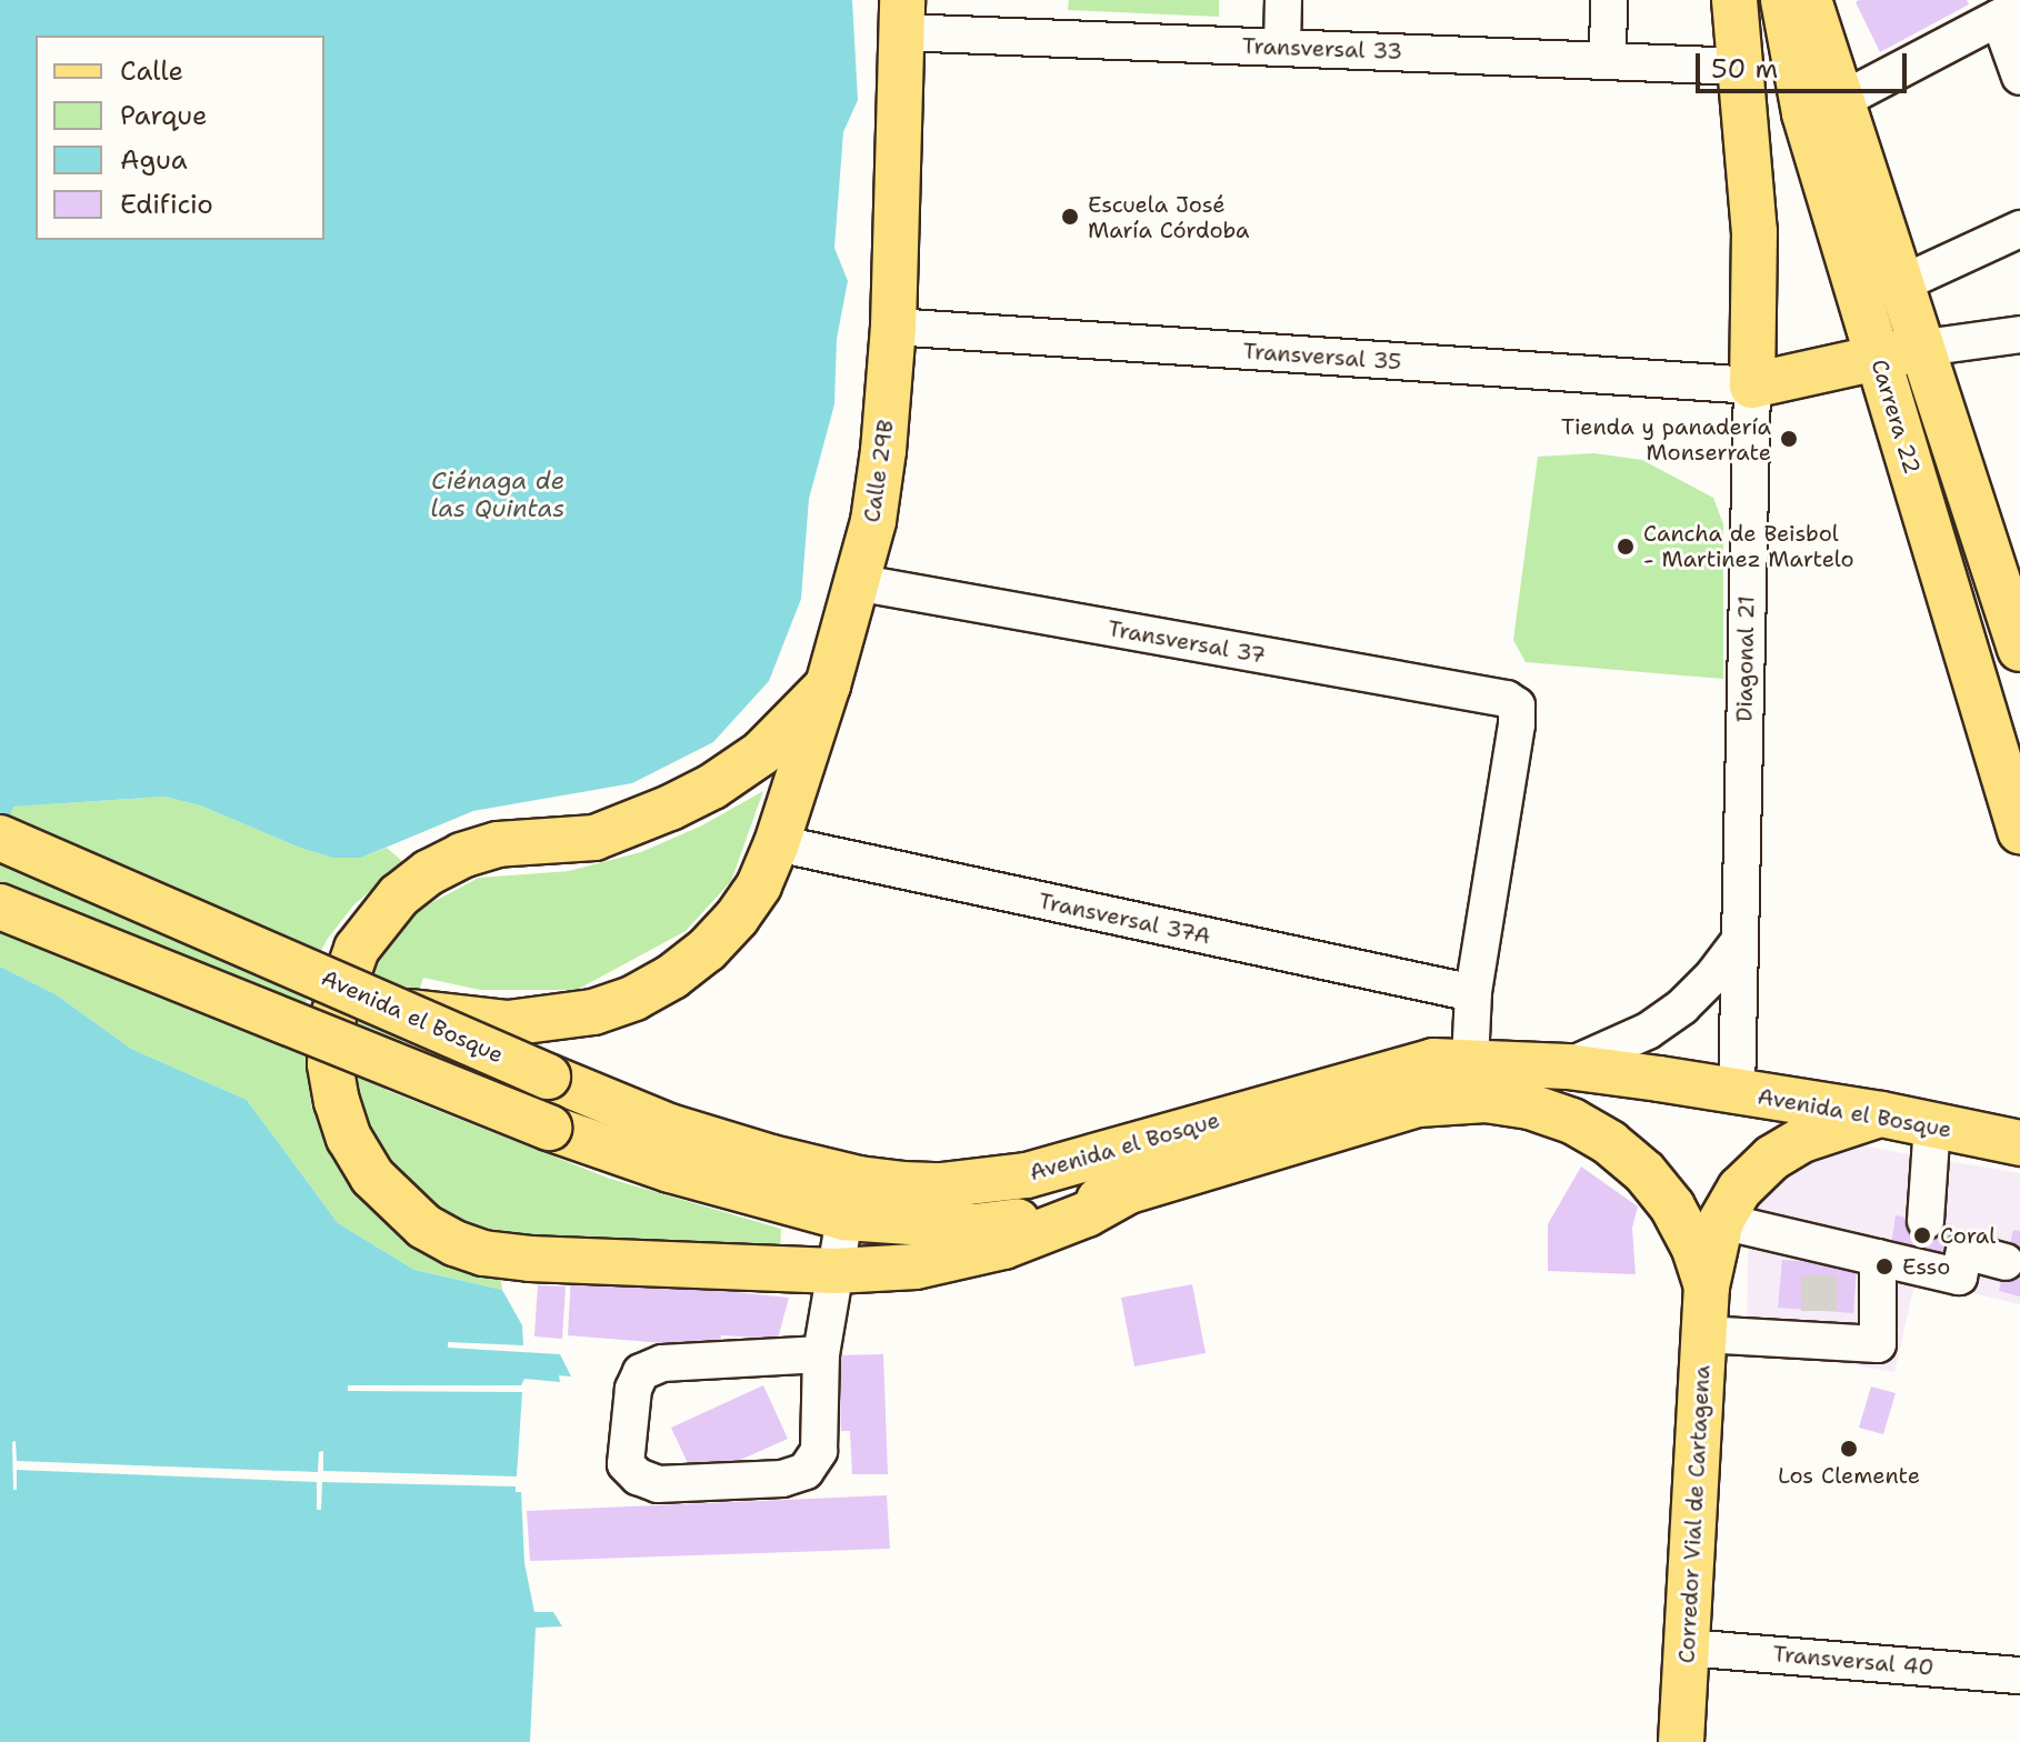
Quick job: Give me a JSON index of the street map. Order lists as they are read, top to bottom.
{
  "streets": {
    "main road": [
      "Carrera 22",
      "Calle 29B",
      "Diagonal 21",
      "Avenida el Bosque",
      "Corredor Vial de Cartagena"
    ],
    "street": [
      "Transversal 33",
      "Transversal 35",
      "Transversal 37",
      "Transversal 37A",
      "Transversal 40"
    ]
  },
  "crossings": [
    ["Transversal 33", "Calle 29B"],
    ["Transversal 33", "Diagonal 21"],
    ["Transversal 35", "Calle 29B"],
    ["Transversal 35", "Diagonal 21"],
    ["Calle 29B", "Transversal 37"],
    ["Calle 29B", "Transversal 37A"],
    ["Calle 29B", "Avenida el Bosque"],
    ["Transversal 37", "Transversal 37A"],
    ["Diagonal 21", "Avenida el Bosque"],
    ["Avenida el Bosque", "Corredor Vial de Cartagena"],
    ["Corredor Vial de Cartagena", "Transversal 40"]
  ],
  "water": ["Ciénaga de las Quintas"],
  "places": [
    "Escuela José María Córdoba",
    "Tienda y panadería Monserrate",
    "Cancha de Beisbol - Martinez Martelo",
    "Coral",
    "Esso",
    "Los Clemente"
  ],
  "legend": [
    "Calle",
    "Parque",
    "Agua",
    "Edificio"
  ],
  "scale_bar": "50 m"
}
